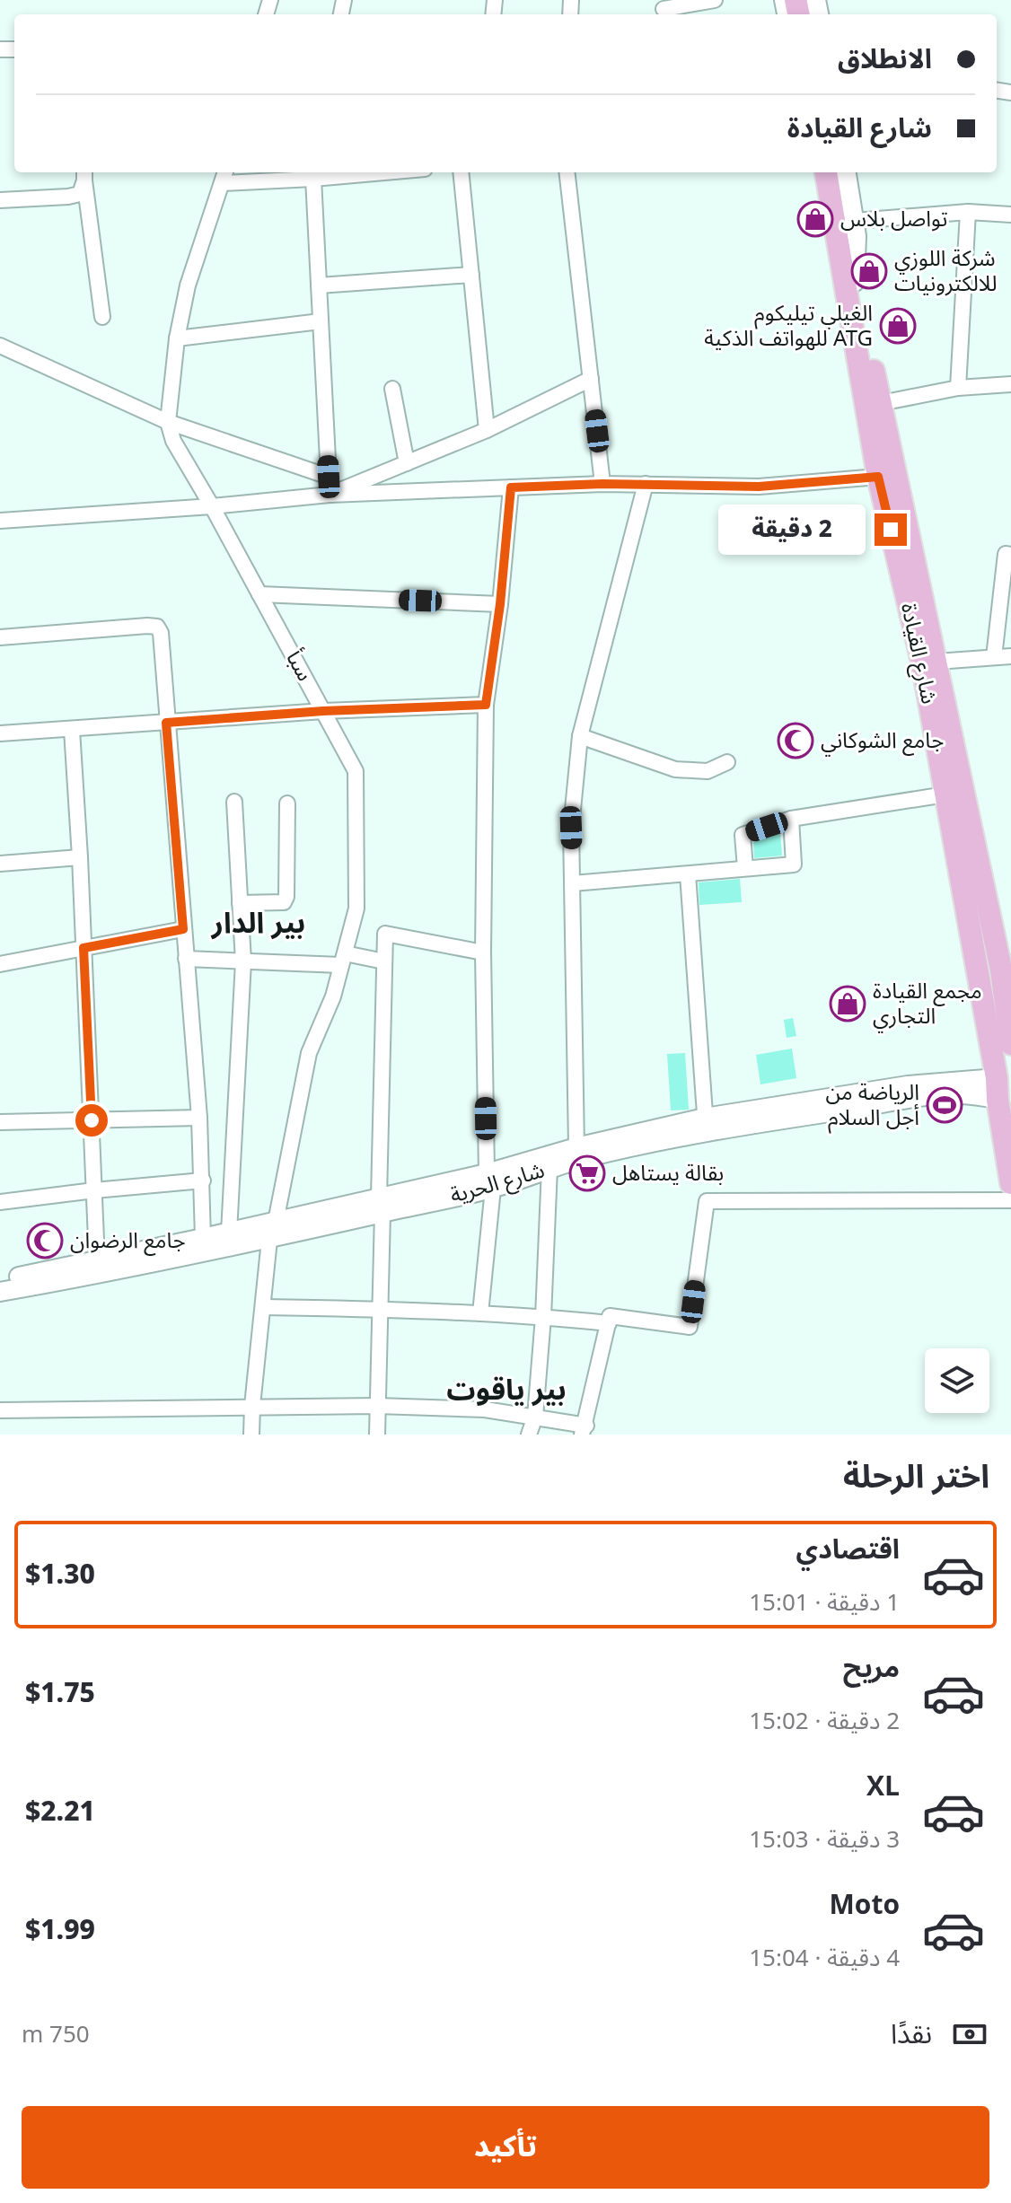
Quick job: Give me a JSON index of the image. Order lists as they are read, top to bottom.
{
  "streets": {
    "main road": ["شارع القيادة"],
    "street": ["سبأ", "شارع الحرية"]
  },
  "crossings": [
    ["سبأ", "شارع الحرية"]
  ],
  "districts": ["بير الدار", "بير ياقوت"],
  "places": {
    "shop": [
      "تواصل بلاس",
      "شركة اللوزي للالكترونيات",
      "الغيلي تيليكوم للهواتف الذكية ATG",
      "مجمع القيادة التجاري"
    ],
    "mosque": ["جامع الشوكاني", "جامع الرضوان"],
    "sports": ["الرياضة من أجل السلام"],
    "supermarket": ["بقالة يستاهل"]
  },
  "page": {
    "banner": ["الانطلاق", "شارع القيادة"],
    "bubble": "2 دقيقة",
    "heading": "اختر الرحلة",
    "list": [
      {
        "name": "اقتصادي",
        "note": "1 دقيقة · 15:01",
        "value": "$1.30"
      },
      {
        "name": "مريح",
        "note": "2 دقيقة · 15:02",
        "value": "$1.75"
      },
      {
        "name": "XL",
        "note": "3 دقيقة · 15:03",
        "value": "$2.21"
      },
      {
        "name": "Moto",
        "note": "4 دقيقة · 15:04",
        "value": "$1.99"
      }
    ],
    "pay": ["نقدًا", "750 m"],
    "buttons": "تأكيد"
  }
}
